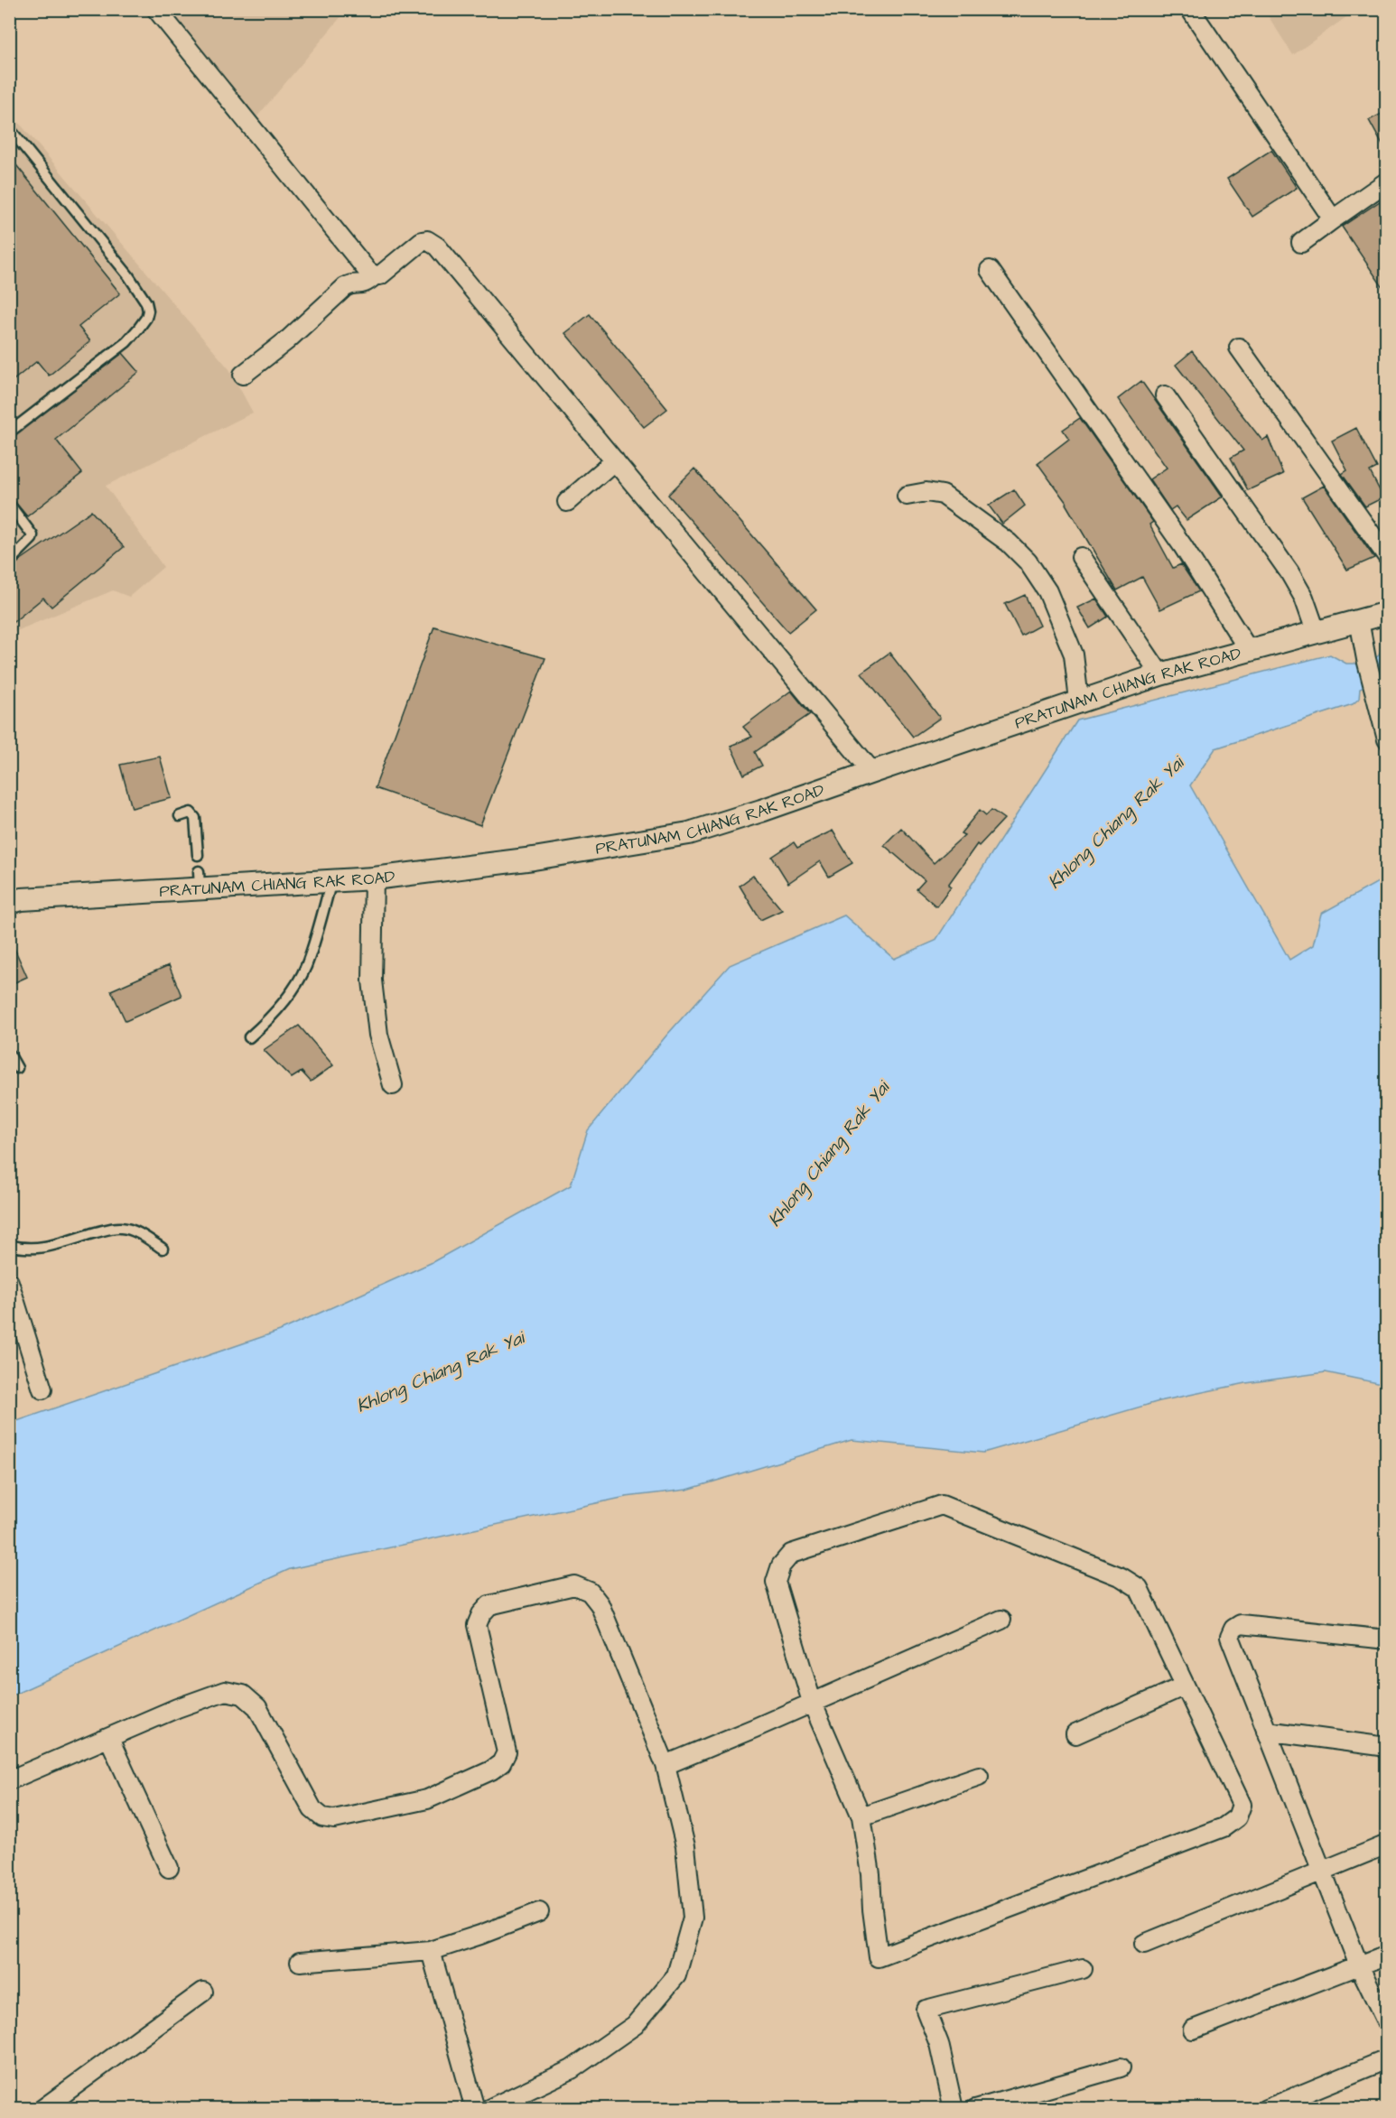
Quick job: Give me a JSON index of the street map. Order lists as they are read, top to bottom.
{
  "streets": {
    "street": ["PRATUNAM CHIANG RAK ROAD"]
  },
  "water": ["Khlong Chiang Rak Yai"]
}
